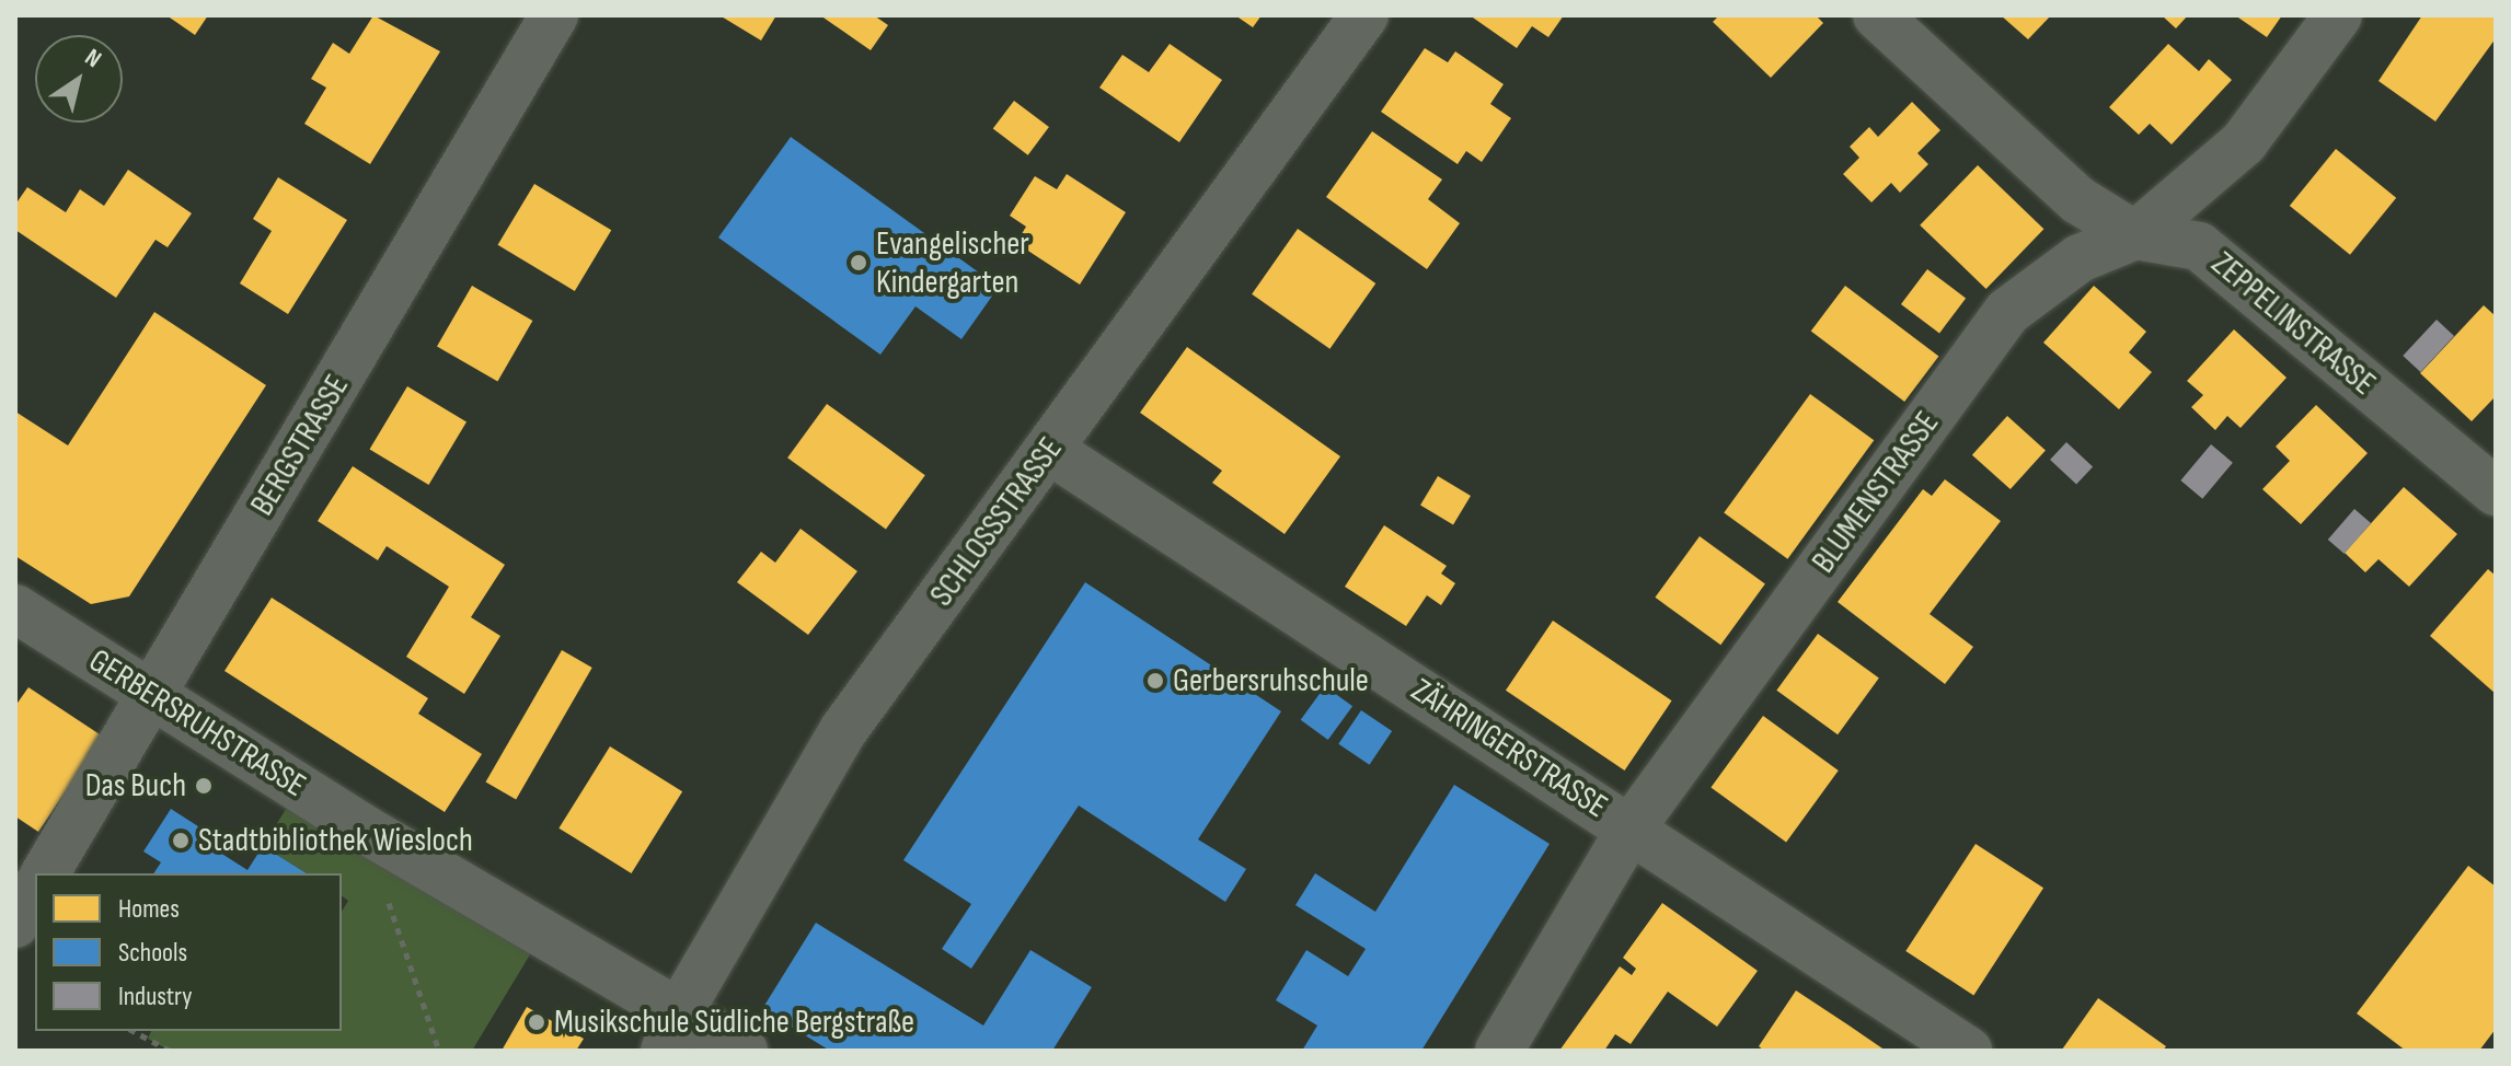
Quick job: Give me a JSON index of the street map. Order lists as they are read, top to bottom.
{
  "streets": {
    "street": [
      "ZEPPELINSTRASSE",
      "BERGSTRASSE",
      "BLUMENSTRASSE",
      "SCHLOSSSTRASSE",
      "GERBERSRUHSTRASSE",
      "ZÄHRINGERSTRASSE"
    ]
  },
  "crossings": [
    ["ZEPPELINSTRASSE", "BLUMENSTRASSE"],
    ["BERGSTRASSE", "GERBERSRUHSTRASSE"],
    ["BLUMENSTRASSE", "ZÄHRINGERSTRASSE"],
    ["SCHLOSSSTRASSE", "GERBERSRUHSTRASSE"],
    ["SCHLOSSSTRASSE", "ZÄHRINGERSTRASSE"]
  ],
  "places": [
    "Evangelischer Kindergarten",
    "Gerbersruhschule",
    "Das Buch",
    "Stadtbibliothek Wiesloch",
    "Musikschule Südliche Bergstraße"
  ],
  "legend": ["Homes", "Schools", "Industry"],
  "north": "top right"
}
